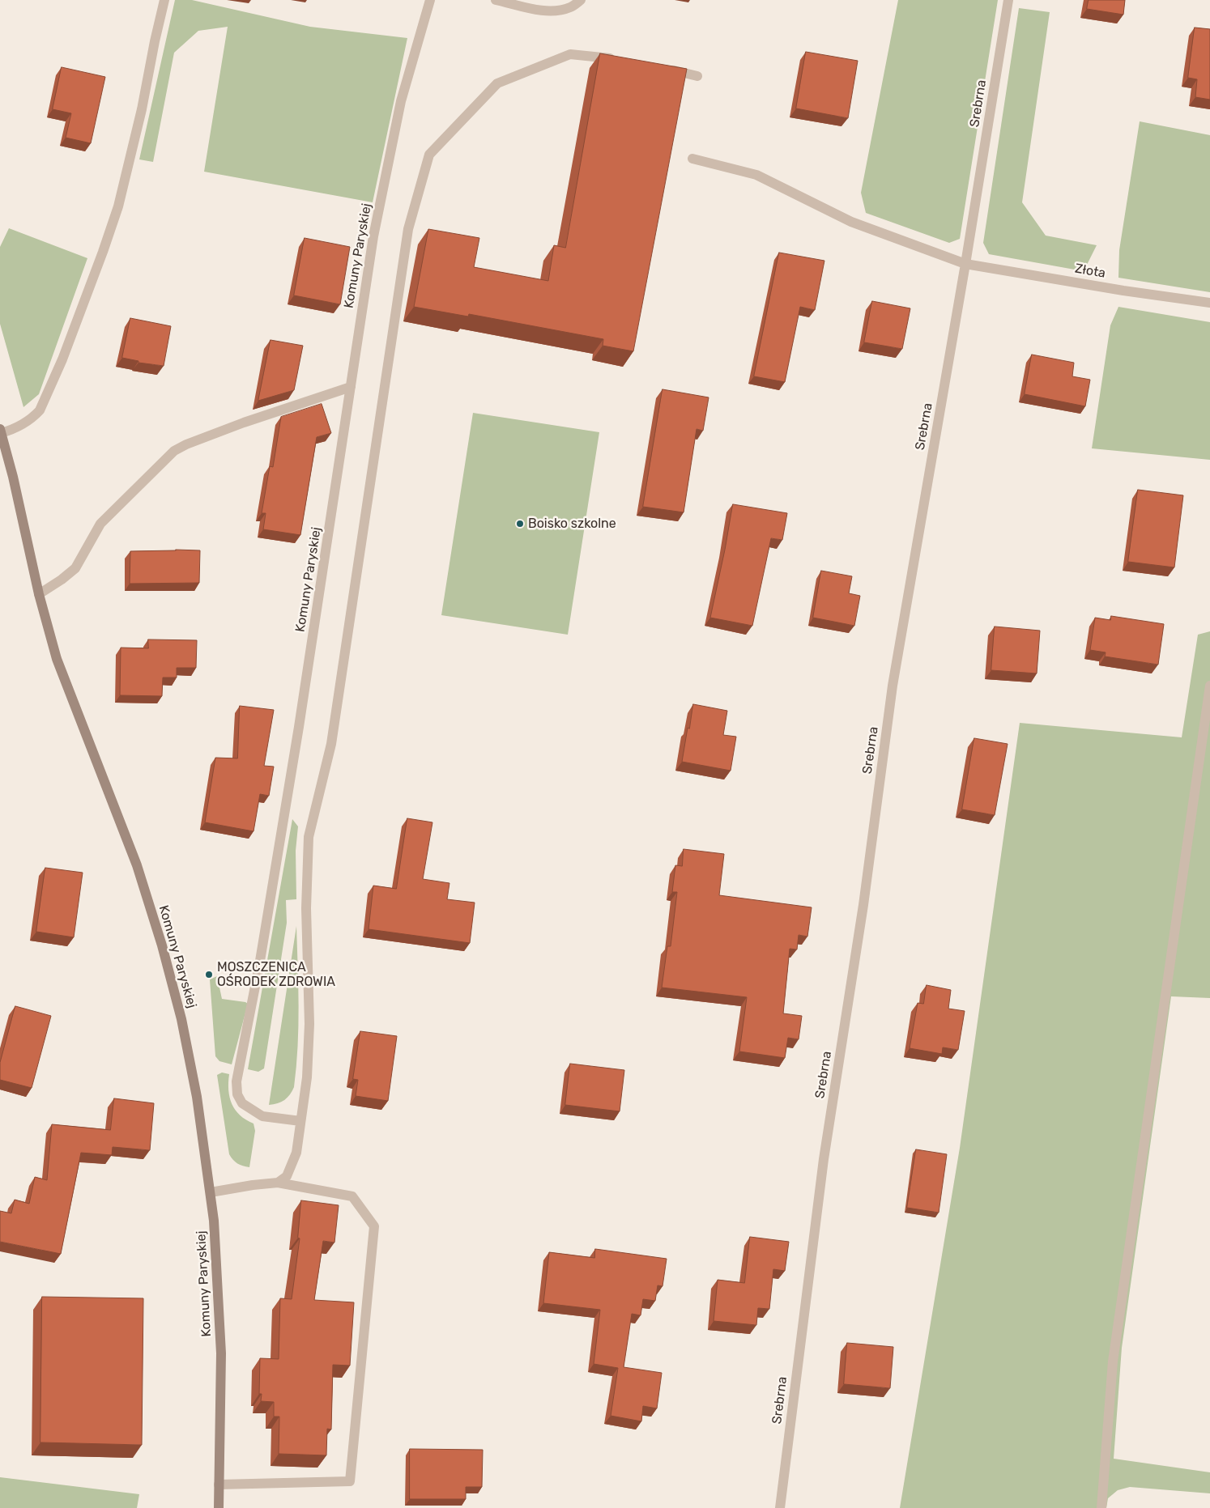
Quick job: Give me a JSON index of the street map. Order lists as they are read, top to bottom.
{
  "streets": {
    "street": ["Srebrna", "Komuny Paryskiej", "Złota"]
  },
  "crossings": [
    ["Srebrna", "Złota"]
  ],
  "places": ["Boisko szkolne", "MOSZCZENICA OŚRODEK ZDROWIA"]
}
